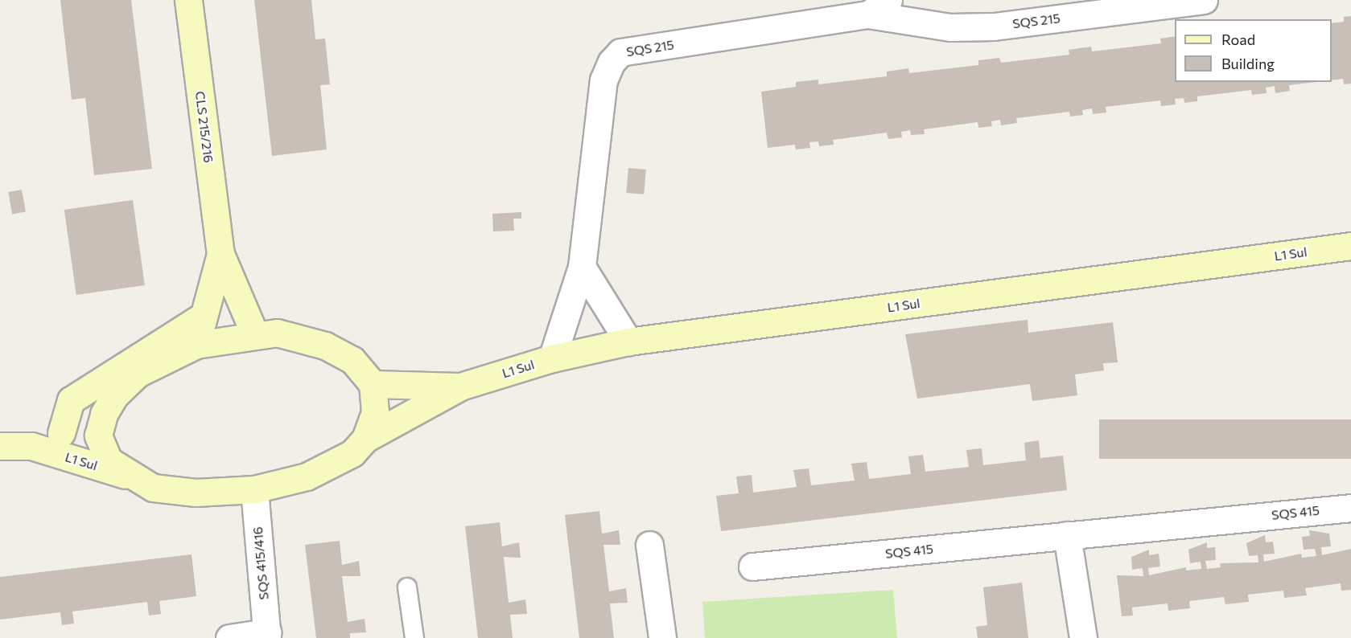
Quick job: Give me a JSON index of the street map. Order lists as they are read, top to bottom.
{
  "streets": {
    "street": [
      "SQS 215",
      "CLS 215/216",
      "L1 Sul",
      "SQS 415",
      "SQS 415/416"
    ]
  },
  "crossings": [
    ["SQS 215", "L1 Sul"]
  ],
  "legend": ["Road", "Building"]
}
